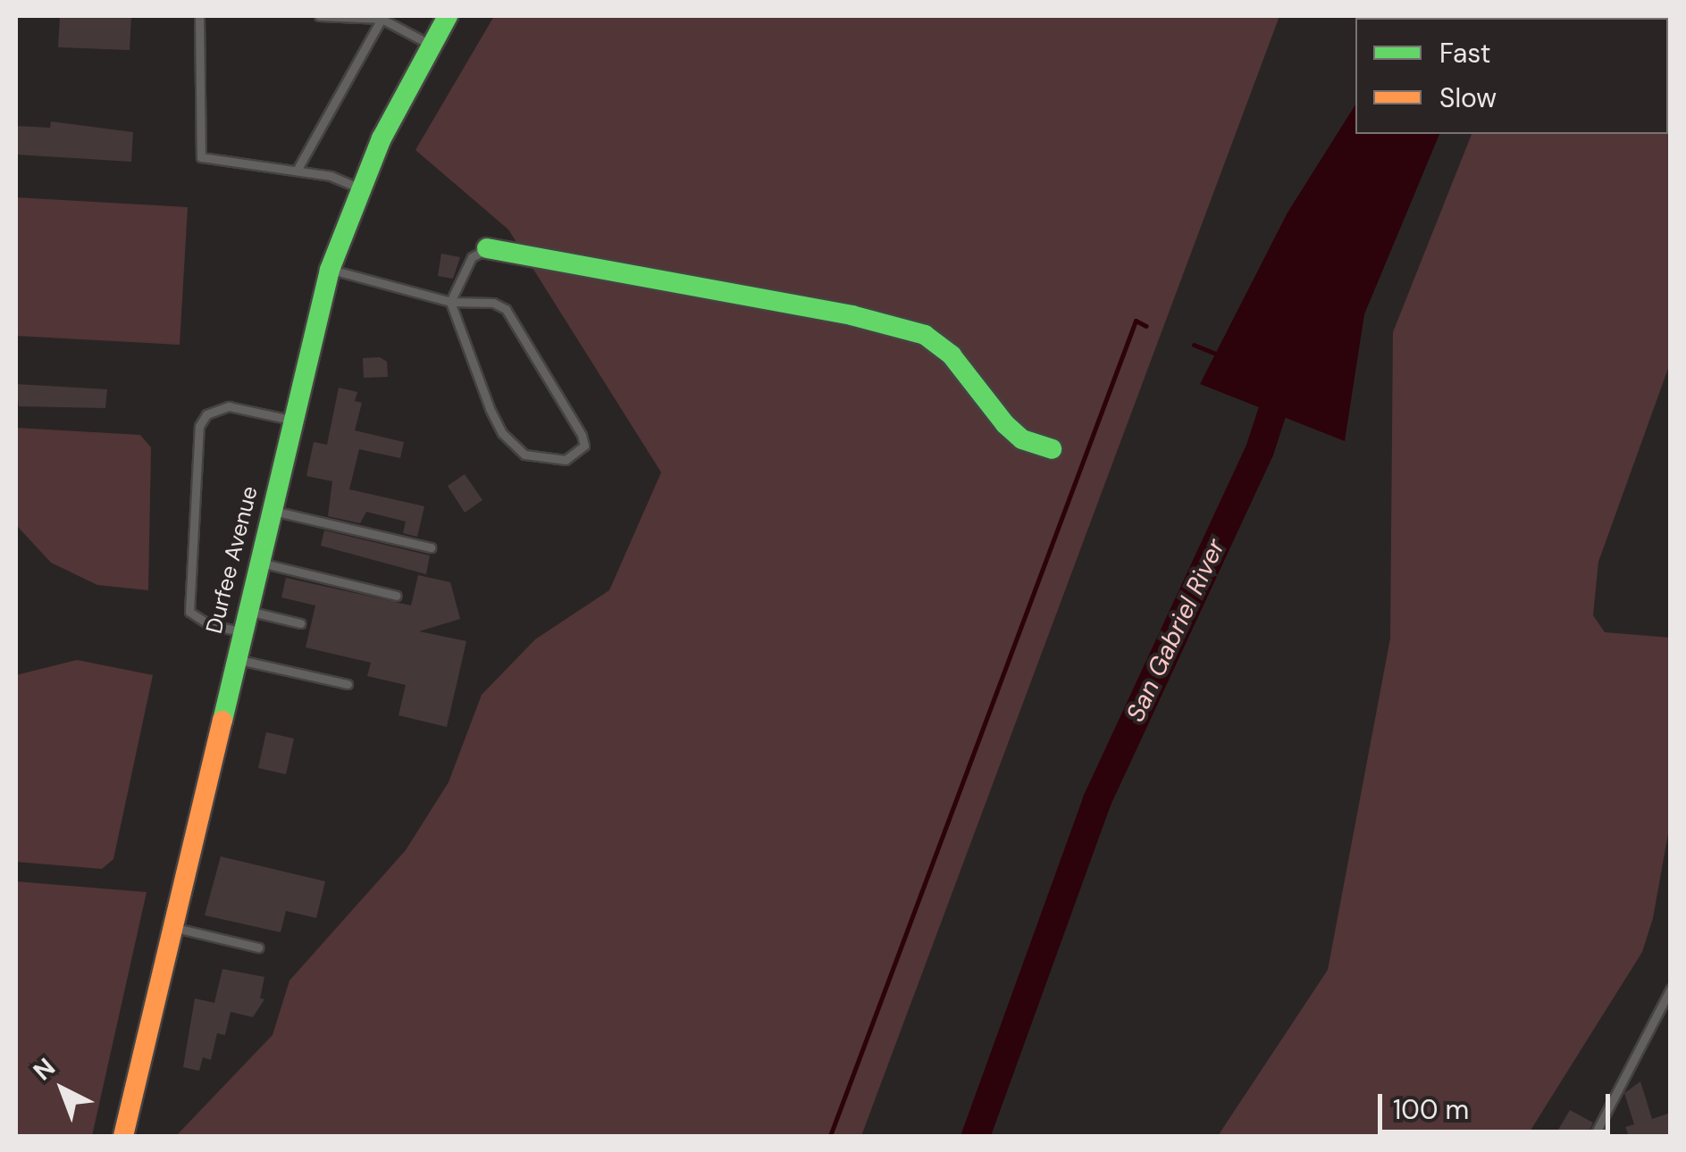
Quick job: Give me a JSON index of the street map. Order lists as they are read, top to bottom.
{
  "streets": {
    "main road": ["Durfee Avenue"]
  },
  "water": ["San Gabriel River"],
  "legend": ["Fast", "Slow"],
  "scale_bar": "100 m",
  "north": "top left"
}
